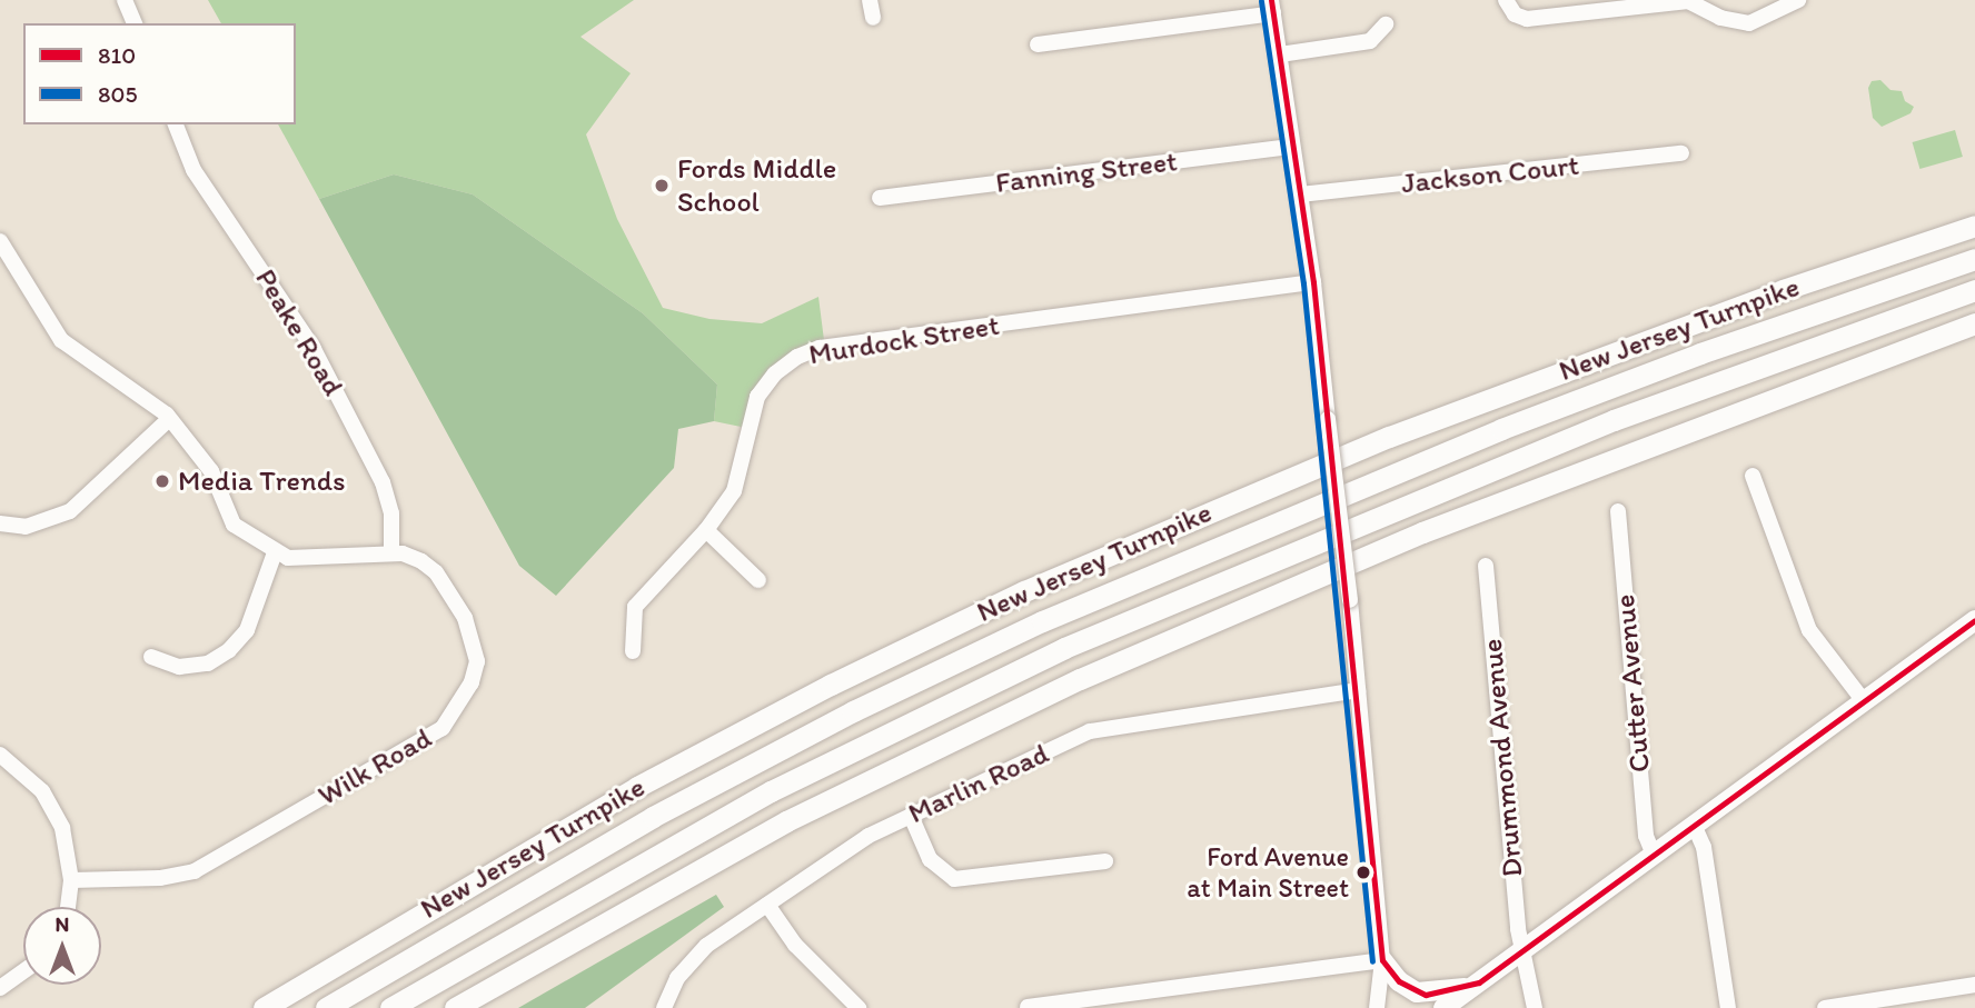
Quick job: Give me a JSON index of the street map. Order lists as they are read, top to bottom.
{
  "streets": {
    "highway": ["New Jersey Turnpike"],
    "street": [
      "Fanning Street",
      "Jackson Court",
      "Peake Road",
      "Murdock Street",
      "Cutter Avenue",
      "Drummond Avenue",
      "Wilk Road",
      "Marlin Road"
    ]
  },
  "crossings": [
    ["Peake Road", "Wilk Road"]
  ],
  "places": ["Fords Middle School", "Media Trends", "Ford Avenue at Main Street"],
  "lines": ["transit line 810", "transit line 805"],
  "legend": ["810", "805"],
  "north": "top"
}
